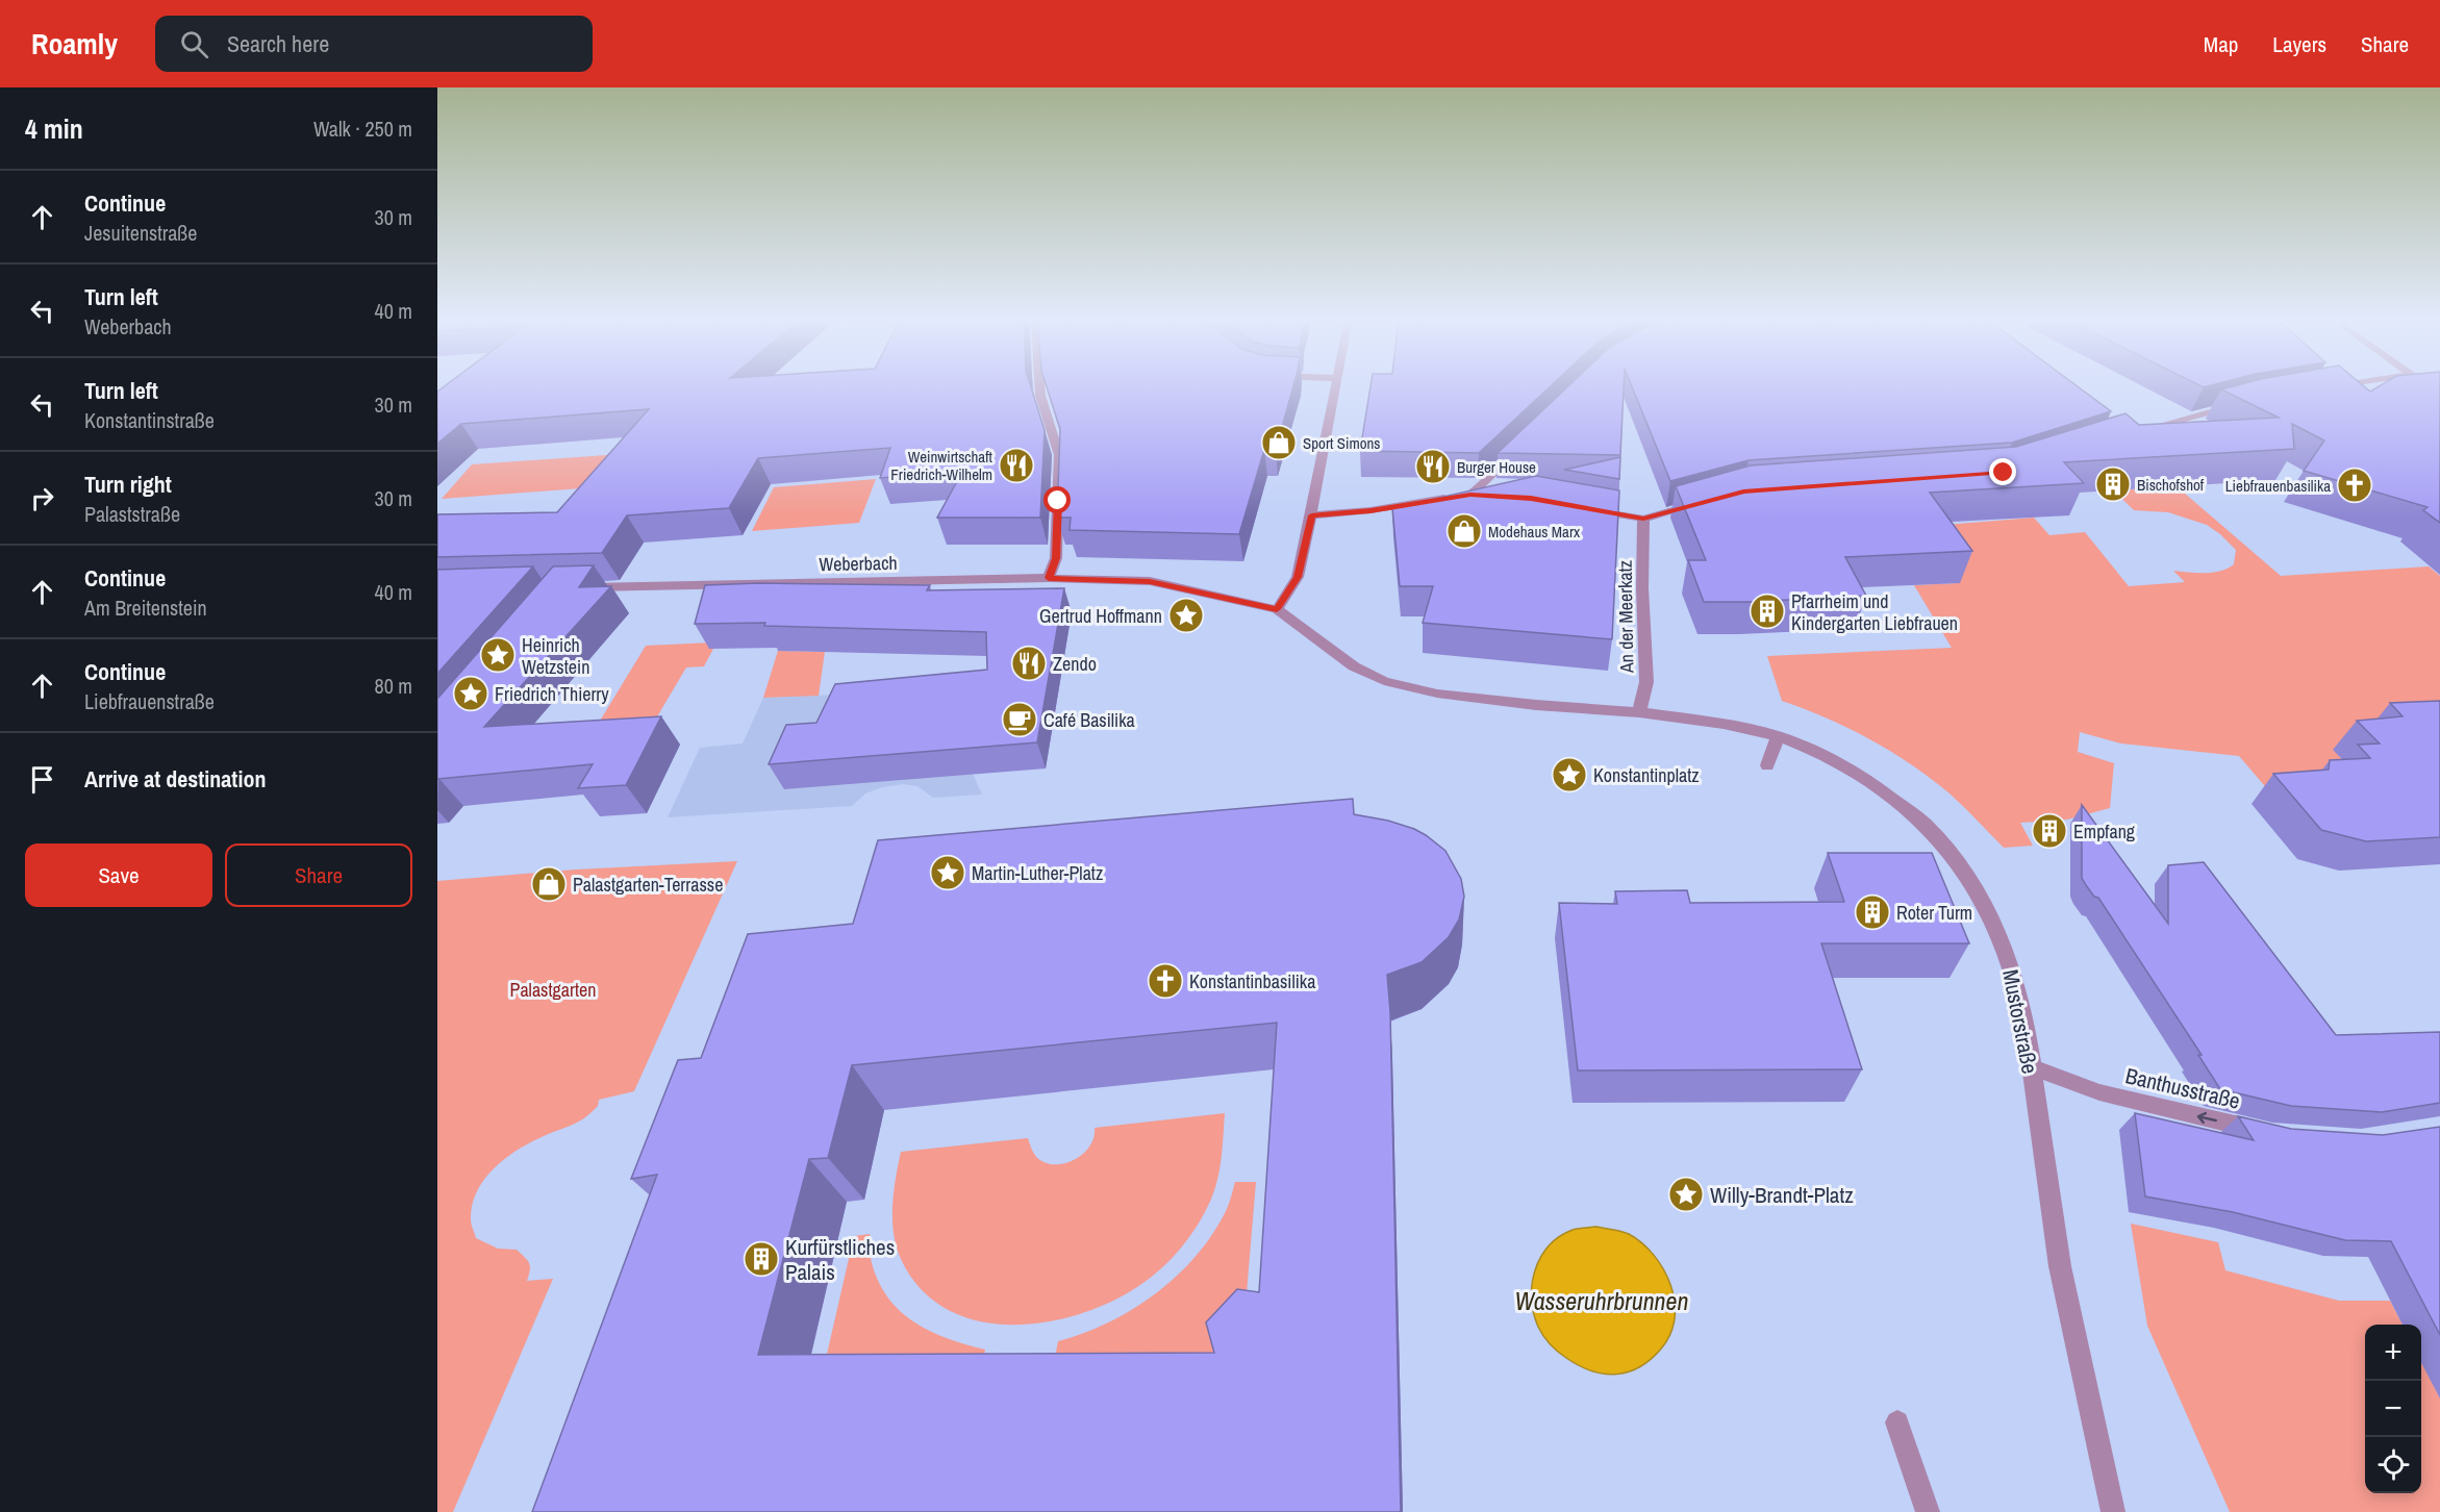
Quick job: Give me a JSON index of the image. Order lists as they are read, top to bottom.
{
  "streets": {
    "street": [
      "Weberbach",
      "An der Meerkatz",
      "Mustorstraße",
      "Banthusstraße"
    ]
  },
  "crossings": [
    ["An der Meerkatz", "Mustorstraße"],
    ["Mustorstraße", "Banthusstraße"]
  ],
  "one_way": ["Banthusstraße"],
  "water": ["Wasseruhrbrunnen"],
  "parks": ["Palastgarten"],
  "places": {
    "shop": ["Sport Simons", "Modehaus Marx", "Palastgarten-Terrasse"],
    "restaurant": ["Weinwirtschaft Friedrich-Wilhelm", "Burger House", "Zendo"],
    "building": [
      "Bischofshof",
      "Pfarrheim und Kindergarten Liebfrauen",
      "Empfang",
      "Roter Turm",
      "Kurfürstliches Palais"
    ],
    "church": ["Liebfrauenbasilika", "Konstantinbasilika"],
    "place": [
      "Gertrud Hoffmann",
      "Heinrich Wetzstein",
      "Friedrich Thierry",
      "Konstantinplatz",
      "Martin-Luther-Platz",
      "Willy-Brandt-Platz"
    ],
    "cafe": ["Café Basilika"]
  },
  "page": {
    "header": "Roamly",
    "search": "Search here",
    "nav": ["Map", "Layers", "Share"],
    "heading": ["4 min", "Walk · 250 m"],
    "list": [
      ["Continue", "Jesuitenstraße", "30 m"],
      ["Turn left", "Weberbach", "40 m"],
      ["Turn left", "Konstantinstraße", "30 m"],
      ["Turn right", "Palaststraße", "30 m"],
      ["Continue", "Am Breitenstein", "40 m"],
      ["Continue", "Liebfrauenstraße", "80 m"],
      "Arrive at destination"
    ],
    "buttons": ["Save", "Share"],
    "map_buttons": ["+", "−"]
  }
}
